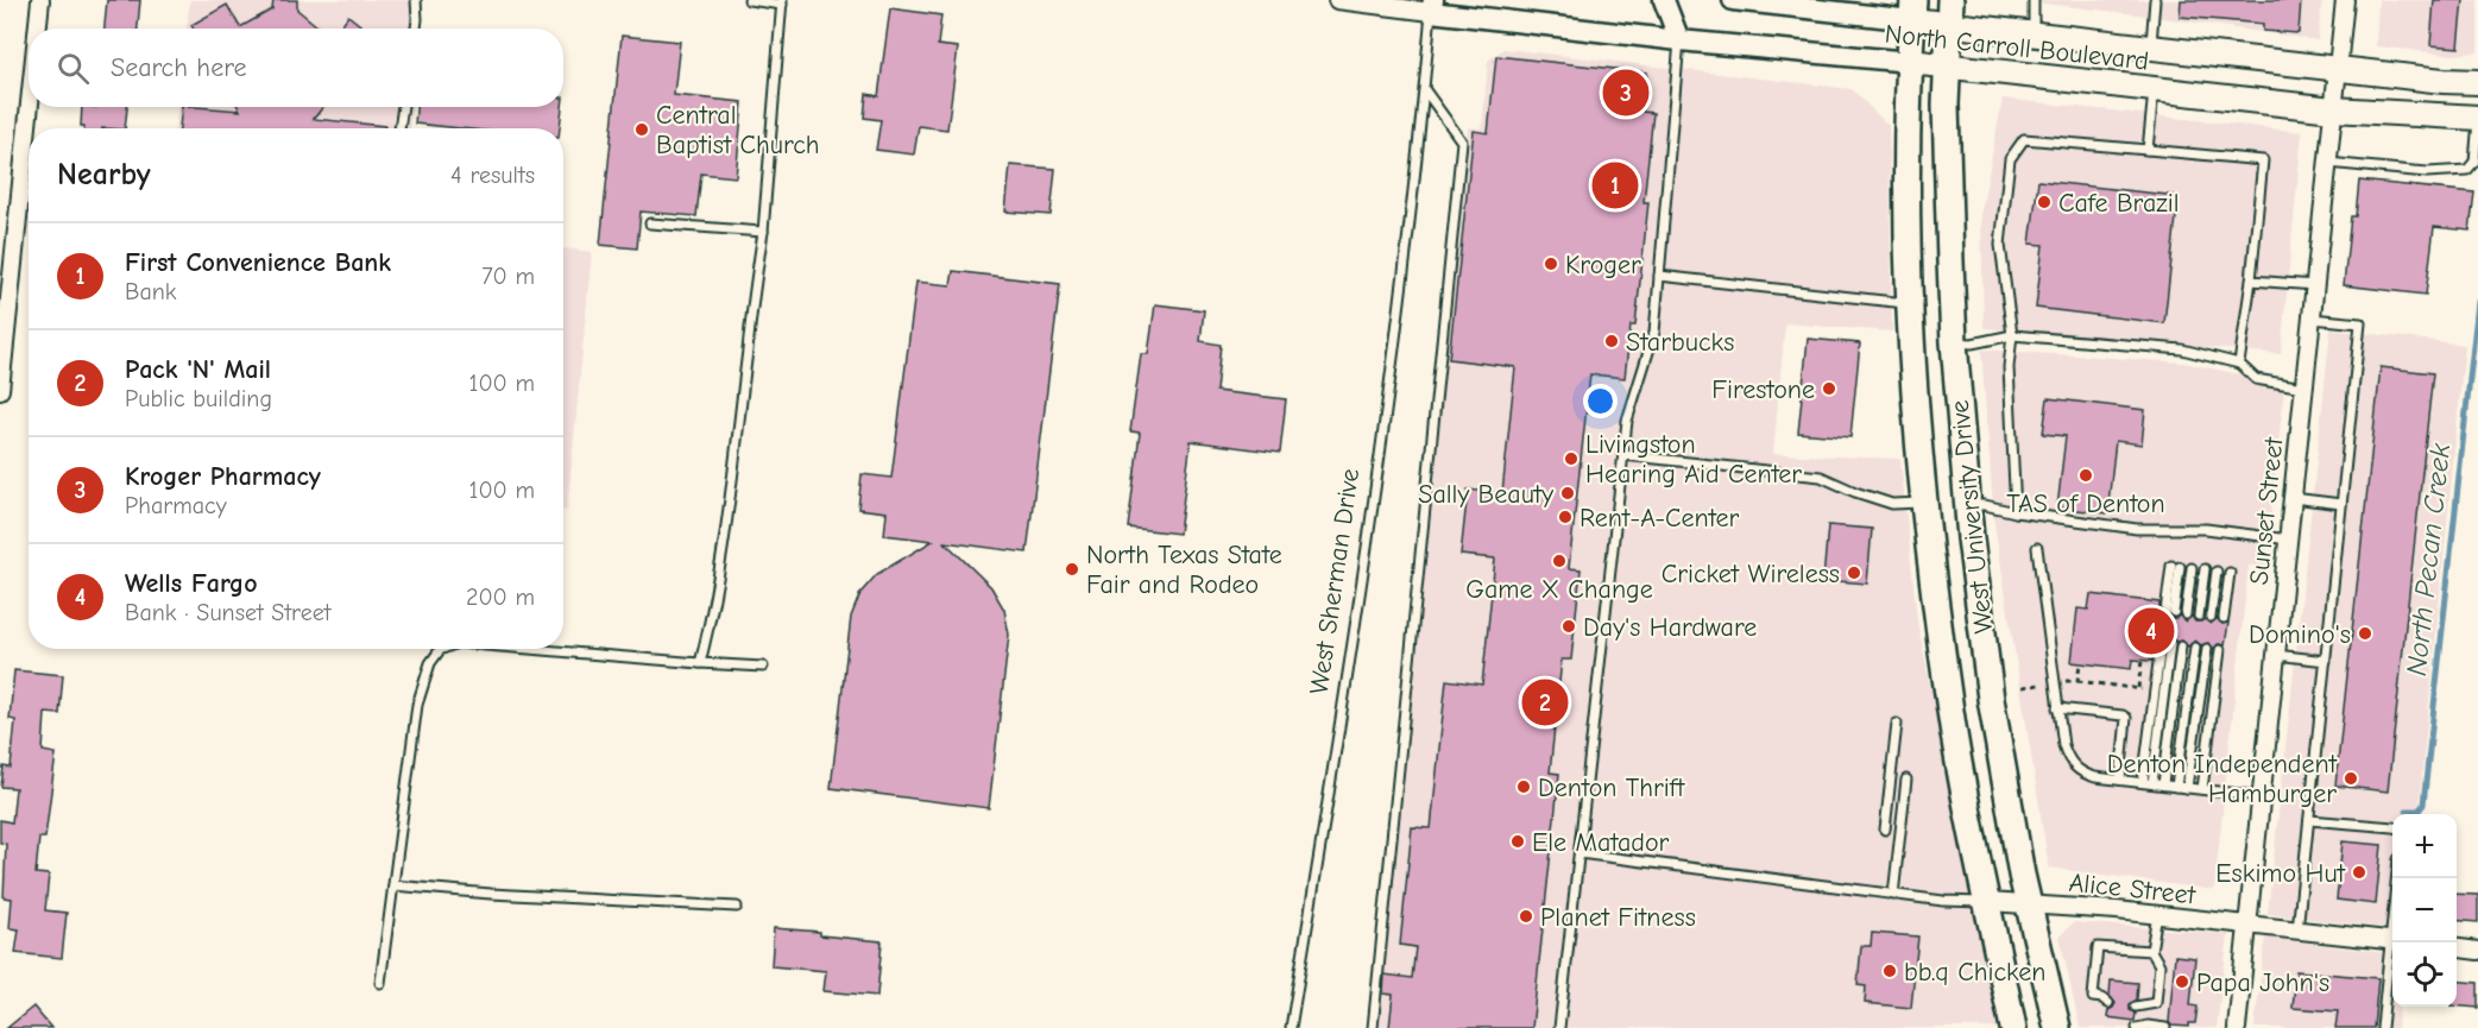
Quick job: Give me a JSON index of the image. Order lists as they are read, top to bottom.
{
  "streets": {
    "main road": ["North Carroll Boulevard", "West University Drive"],
    "street": ["Sunset Street", "Alice Street"],
    "lane": ["West Sherman Drive"]
  },
  "crossings": [
    ["North Carroll Boulevard", "Sunset Street"],
    ["North Carroll Boulevard", "West University Drive"],
    ["North Carroll Boulevard", "West Sherman Drive"],
    ["Sunset Street", "Alice Street"],
    ["West University Drive", "Alice Street"]
  ],
  "water": ["North Pecan Creek"],
  "places": [
    "Central Baptist Church",
    "Cafe Brazil",
    "Kroger",
    "Starbucks",
    "Firestone",
    "Livingston Hearing Aid Center",
    "TAS of Denton",
    "Sally Beauty",
    "Rent-A-Center",
    "Game X Change",
    "North Texas State Fair and Rodeo",
    "Cricket Wireless",
    "Day's Hardware",
    "Domino's",
    "Denton Independent Hamburger",
    "Denton Thrift",
    "Ele Matador",
    "Eskimo Hut",
    "Planet Fitness",
    "bb.q Chicken",
    "Papa John's"
  ],
  "page": {
    "search": "Search here",
    "pins": [
      "3",
      "1",
      "4",
      "2"
    ],
    "heading": ["Nearby", "4 results"],
    "list": [
      {
        "mark": "1",
        "name": "First Convenience Bank",
        "note": "Bank",
        "value": "70 m"
      },
      {
        "mark": "2",
        "name": "Pack 'N' Mail",
        "note": "Public building",
        "value": "100 m"
      },
      {
        "mark": "3",
        "name": "Kroger Pharmacy",
        "note": "Pharmacy",
        "value": "100 m"
      },
      {
        "mark": "4",
        "name": "Wells Fargo",
        "note": "Bank · Sunset Street",
        "value": "200 m"
      }
    ],
    "map_buttons": ["+", "−"]
  }
}
